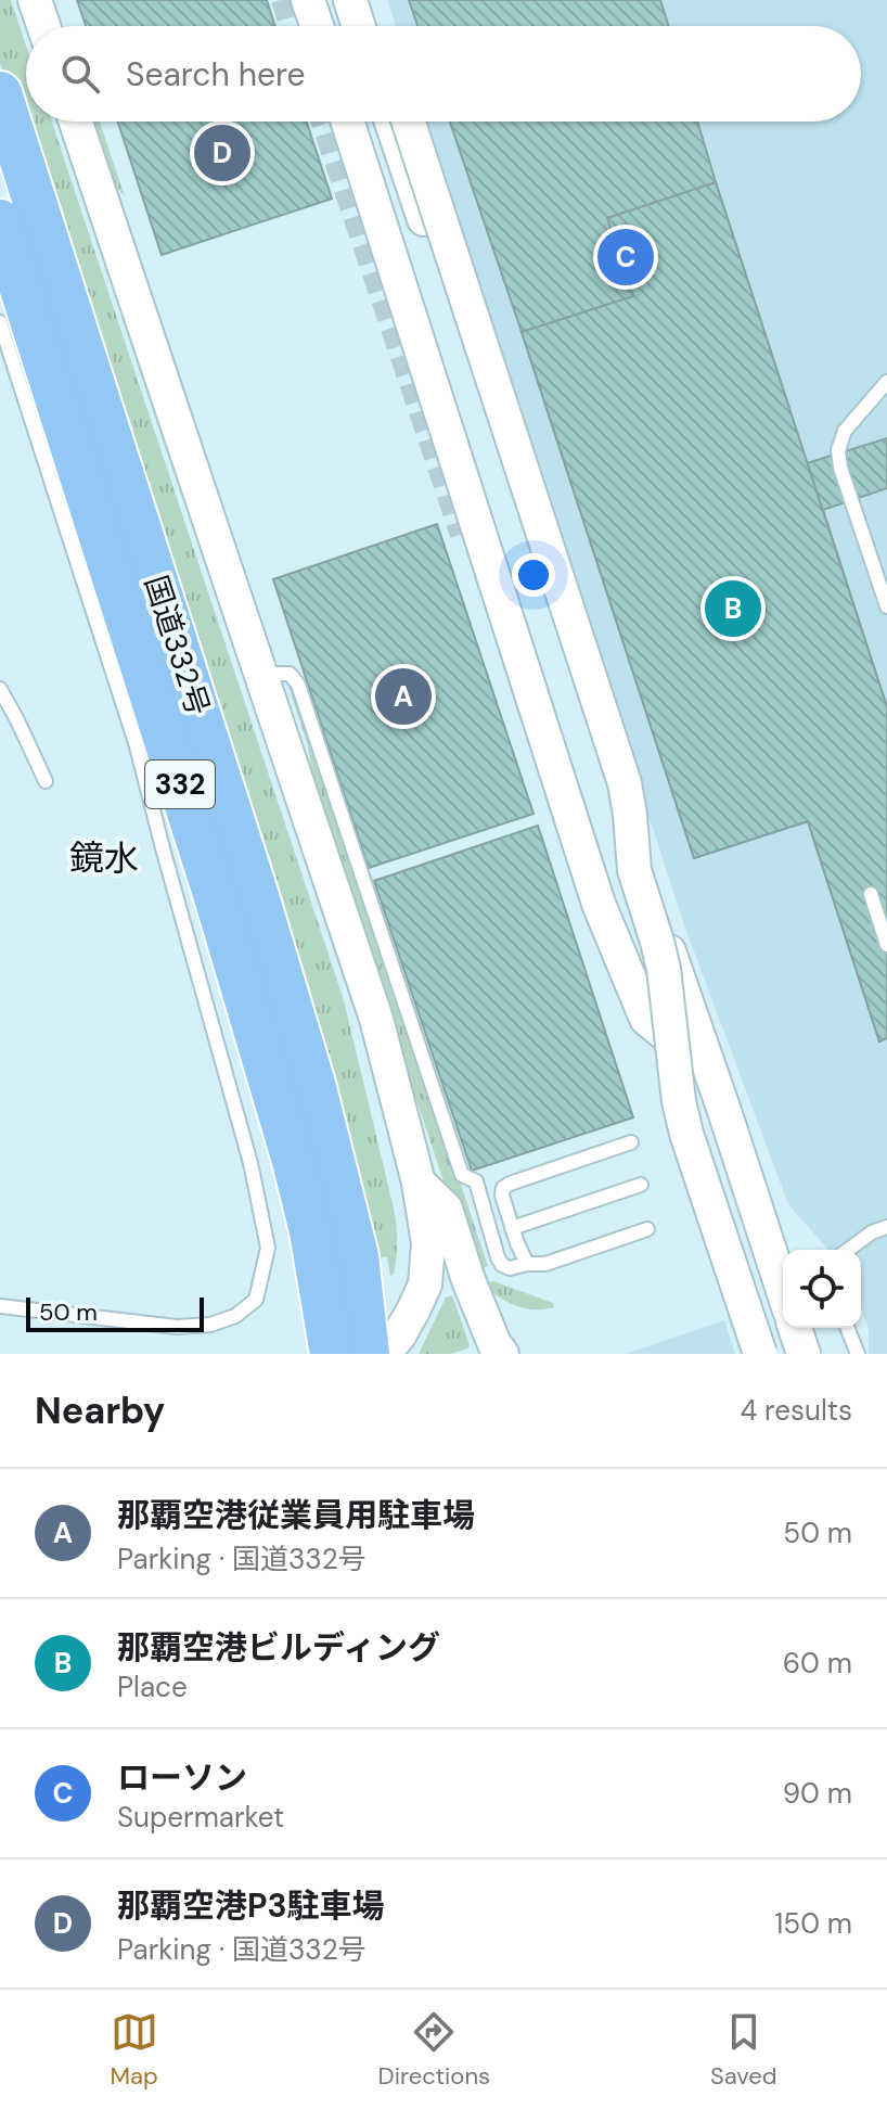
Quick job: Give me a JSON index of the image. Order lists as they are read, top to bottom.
{
  "streets": {
    "highway": ["国道332号", "332"]
  },
  "districts": ["鏡水"],
  "scale_bar": "50 m",
  "page": {
    "search": "Search here",
    "pins": [
      "D",
      "C",
      "B",
      "A"
    ],
    "scale": "50 m",
    "heading": ["Nearby", "4 results"],
    "list": [
      {
        "mark": "A",
        "name": "那覇空港従業員用駐車場",
        "note": "Parking · 国道332号",
        "value": "50 m"
      },
      {
        "mark": "B",
        "name": "那覇空港ビルディング",
        "note": "Place",
        "value": "60 m"
      },
      {
        "mark": "C",
        "name": "ローソン",
        "note": "Supermarket",
        "value": "90 m"
      },
      {
        "mark": "D",
        "name": "那覇空港P3駐車場",
        "note": "Parking · 国道332号",
        "value": "150 m"
      }
    ],
    "nav": ["Map", "Directions", "Saved"]
  }
}
